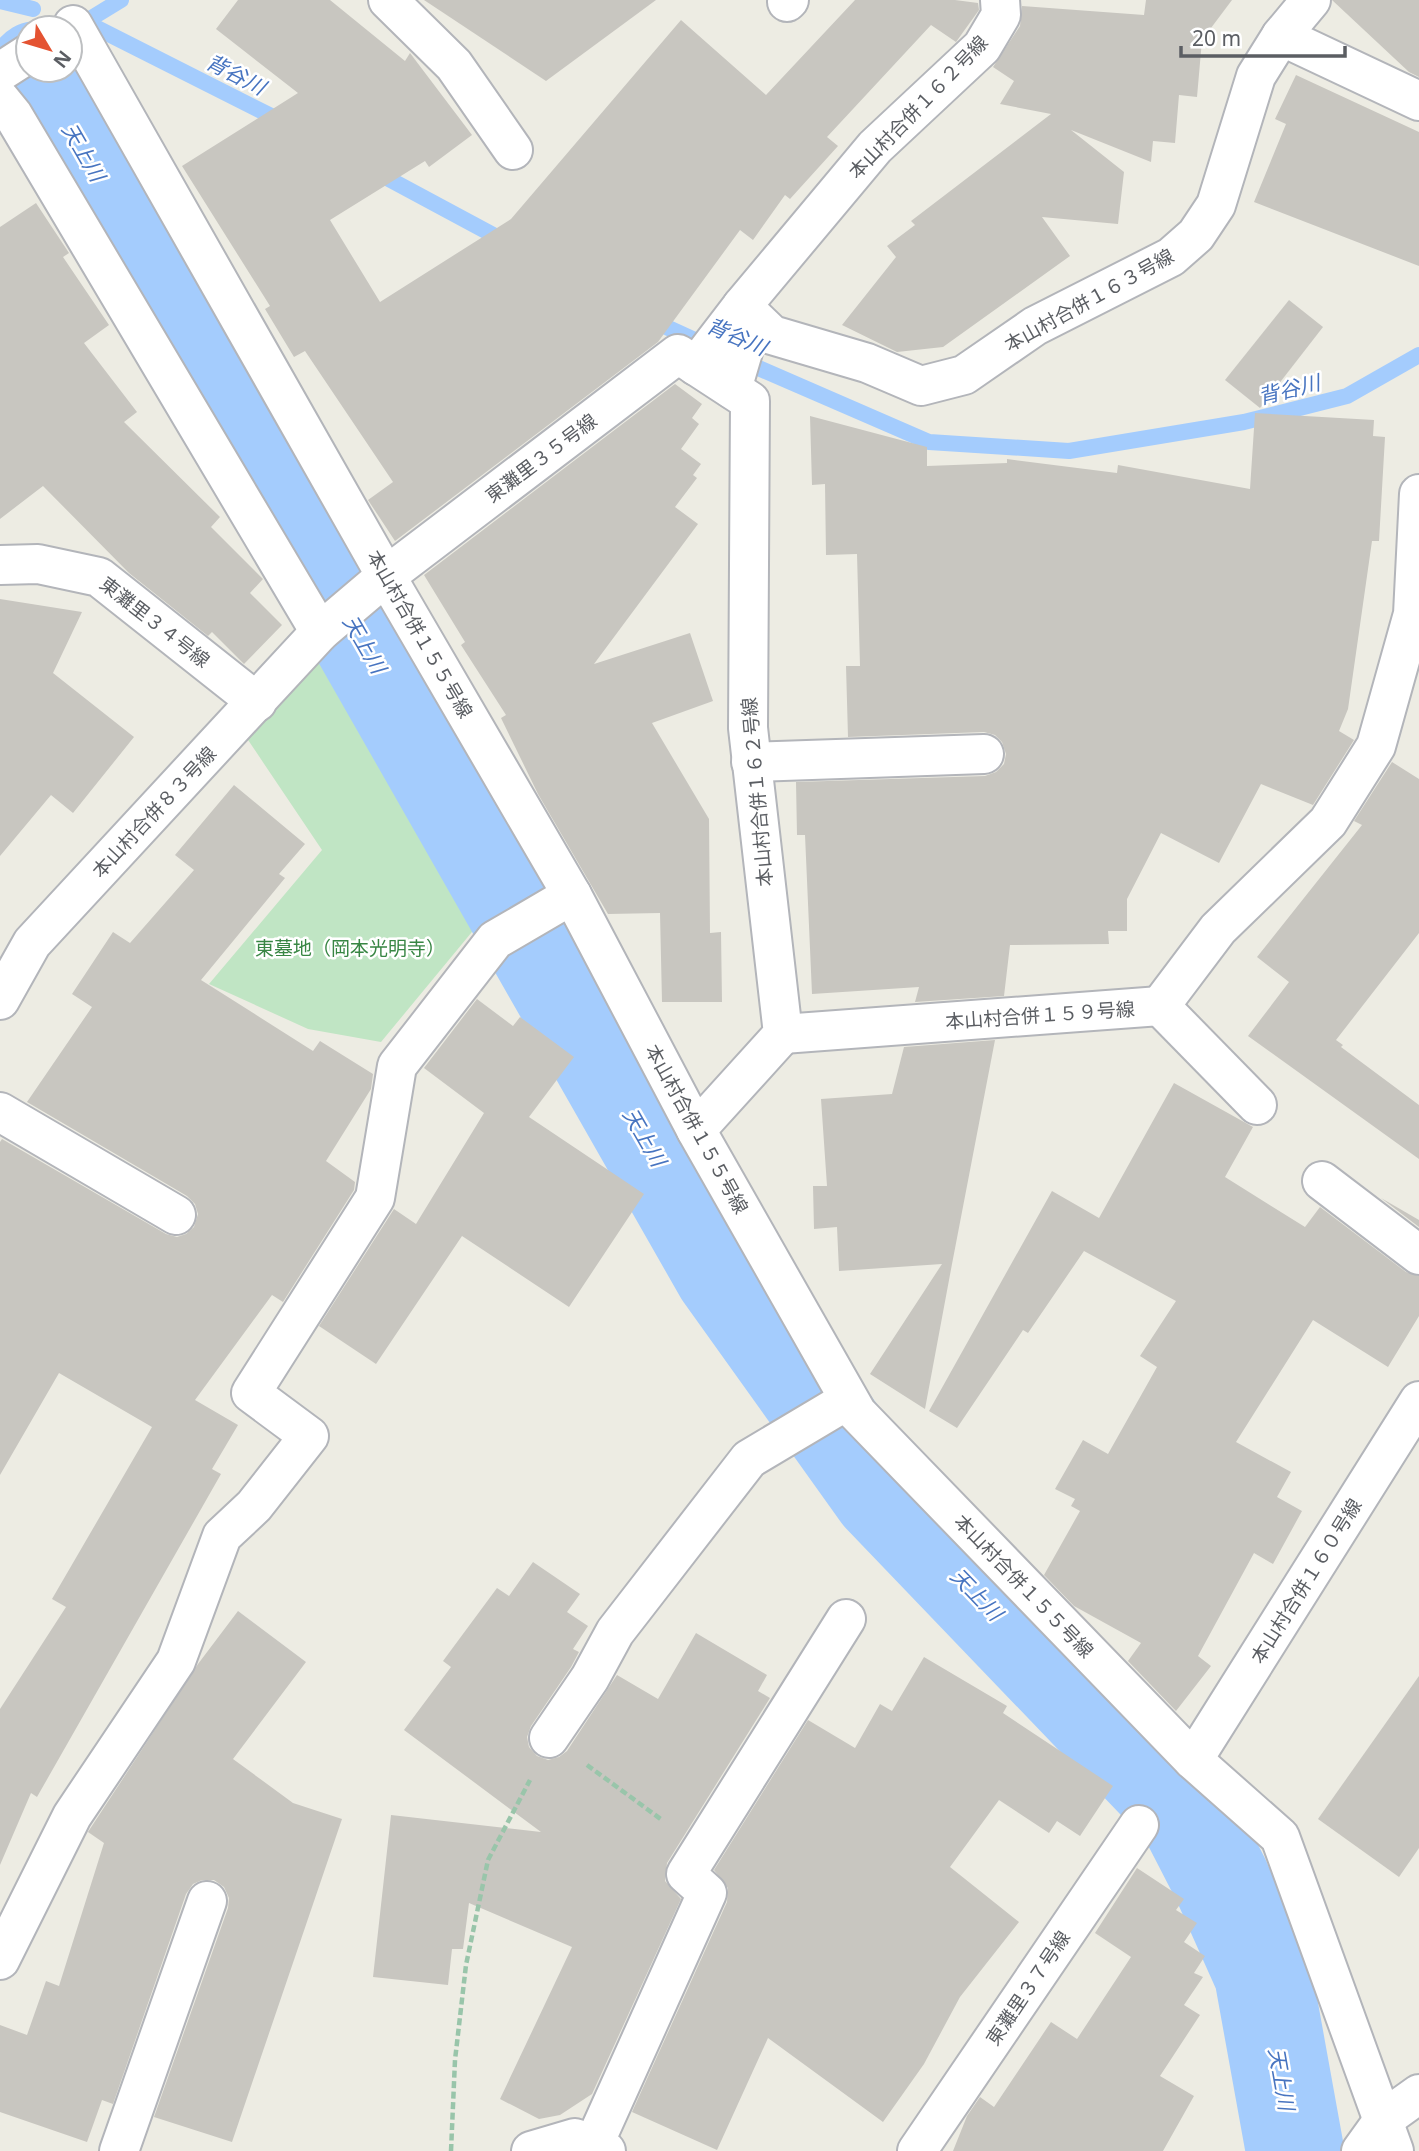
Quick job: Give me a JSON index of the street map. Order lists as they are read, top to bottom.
{
  "streets": {
    "street": [
      "本山村合併１６２号線",
      "本山村合併１６３号線",
      "東灘里３５号線",
      "東灘里３４号線",
      "本山村合併１５５号線",
      "本山村合併８３号線",
      "本山村合併１５９号線",
      "本山村合併１６０号線",
      "東灘里３７号線"
    ]
  },
  "crossings": [
    ["本山村合併１６２号線", "本山村合併１６３号線"],
    ["本山村合併１６２号線", "東灘里３５号線"],
    ["本山村合併１６２号線", "本山村合併１５９号線"],
    ["東灘里３５号線", "本山村合併１５５号線"],
    ["東灘里３５号線", "本山村合併８３号線"],
    ["東灘里３４号線", "本山村合併８３号線"],
    ["本山村合併１５５号線", "本山村合併８３号線"],
    ["本山村合併１５５号線", "本山村合併１６０号線"]
  ],
  "water": ["背谷川", "天上川"],
  "parks": ["東墓地（岡本光明寺）"],
  "scale_bar": "20 m",
  "north": "bottom right"
}
